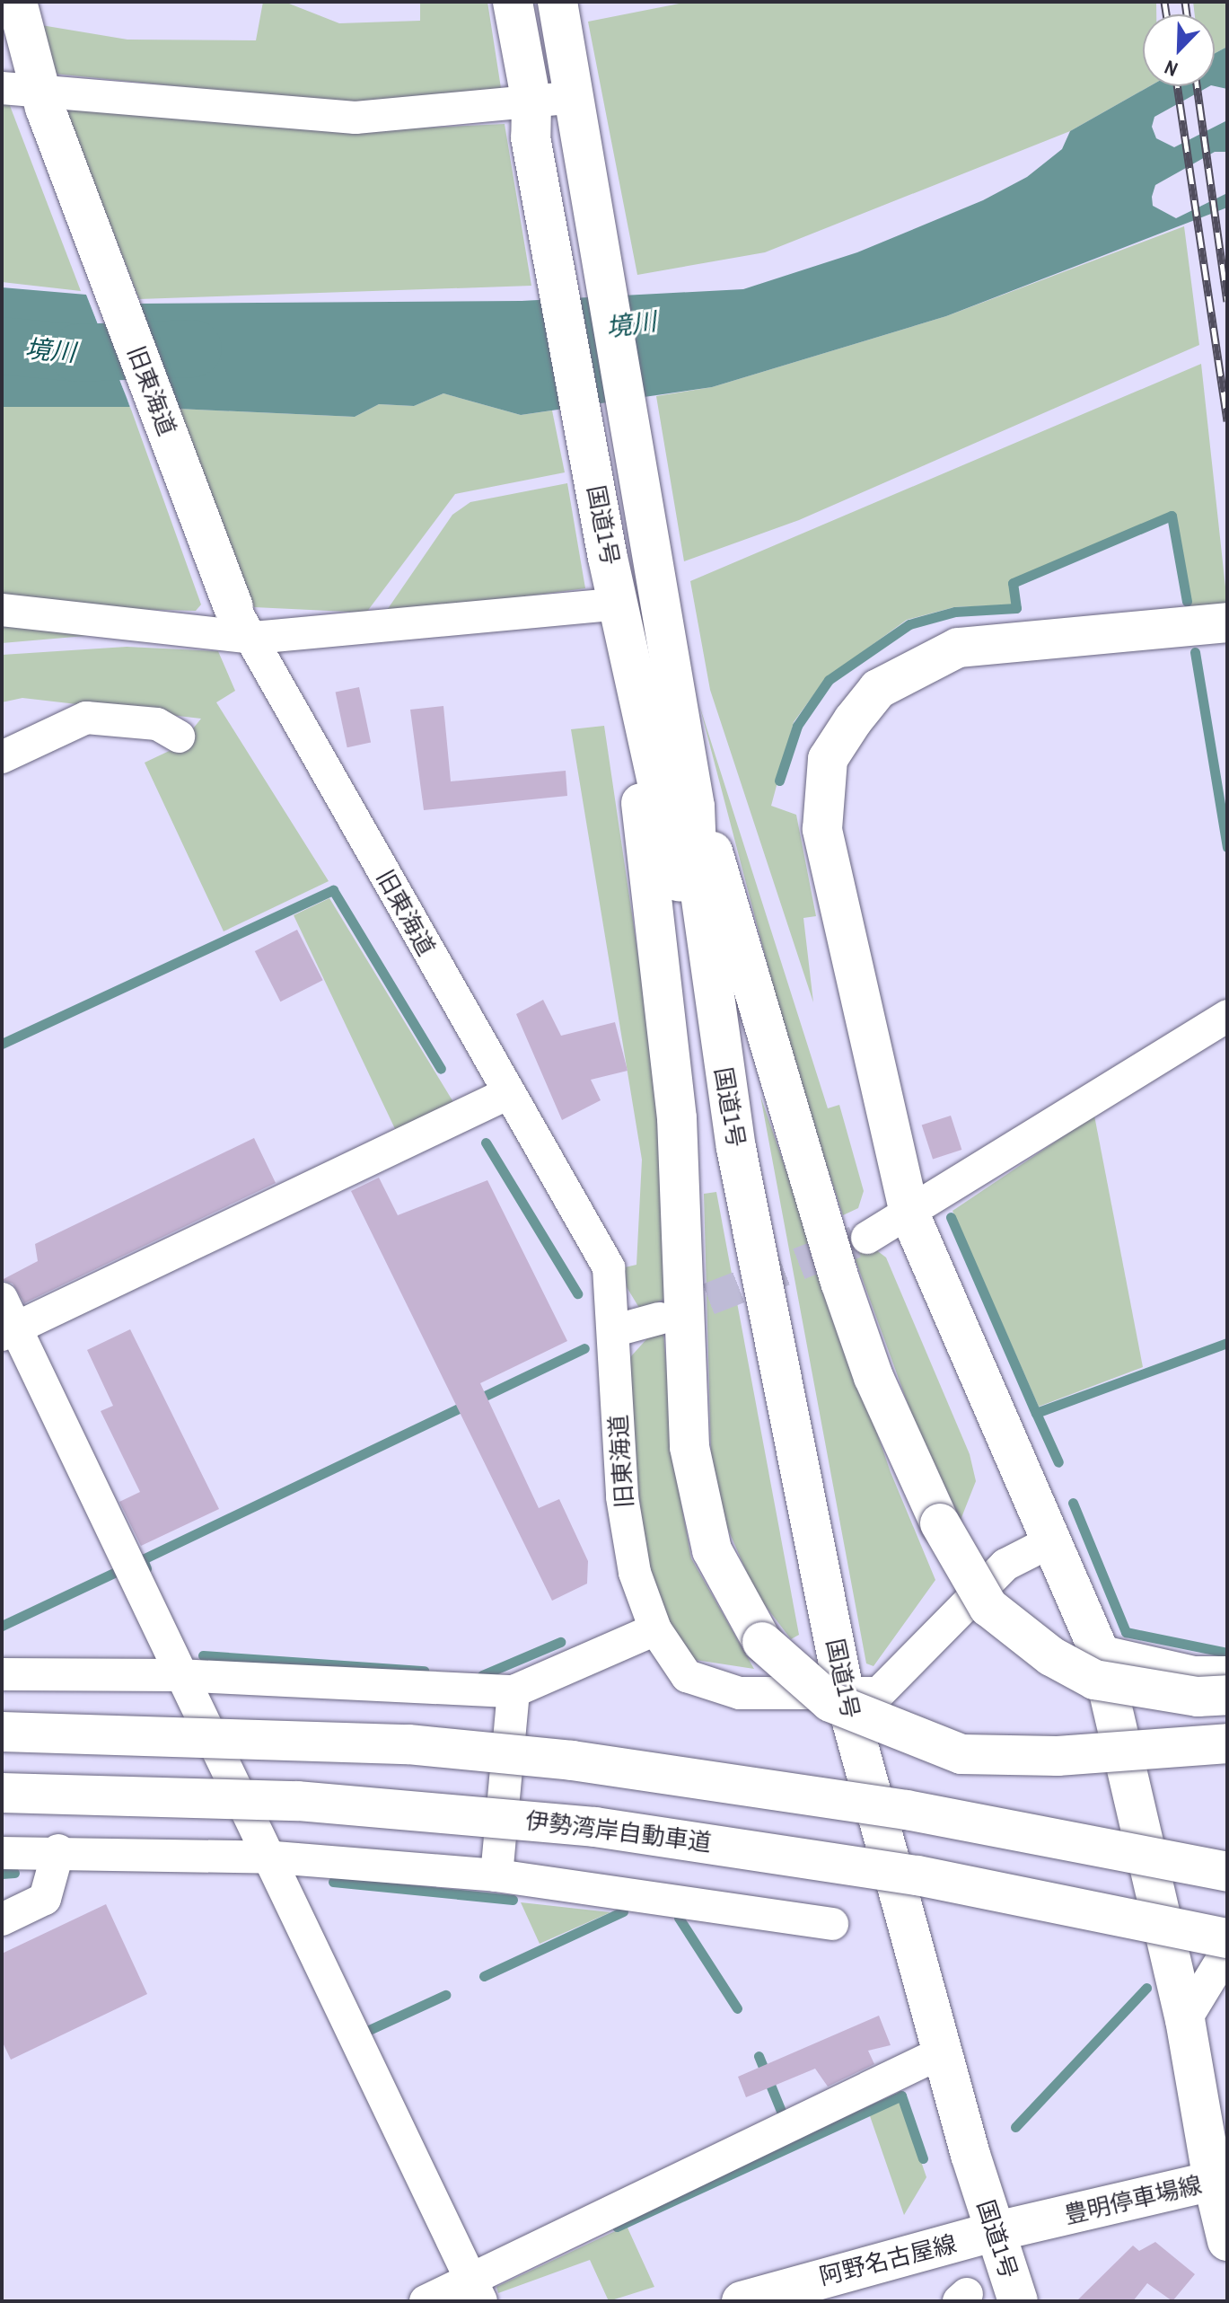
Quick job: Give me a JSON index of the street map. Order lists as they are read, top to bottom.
{
  "streets": {
    "main road": [
      "旧東海道",
      "国道1号",
      "伊勢湾岸自動車道",
      "豊明停車場線",
      "阿野名古屋線"
    ]
  },
  "crossings": [
    ["旧東海道", "国道1号"],
    ["国道1号", "豊明停車場線"],
    ["国道1号", "阿野名古屋線"],
    ["豊明停車場線", "阿野名古屋線"]
  ],
  "water": ["境川"],
  "north": "bottom left"
}
